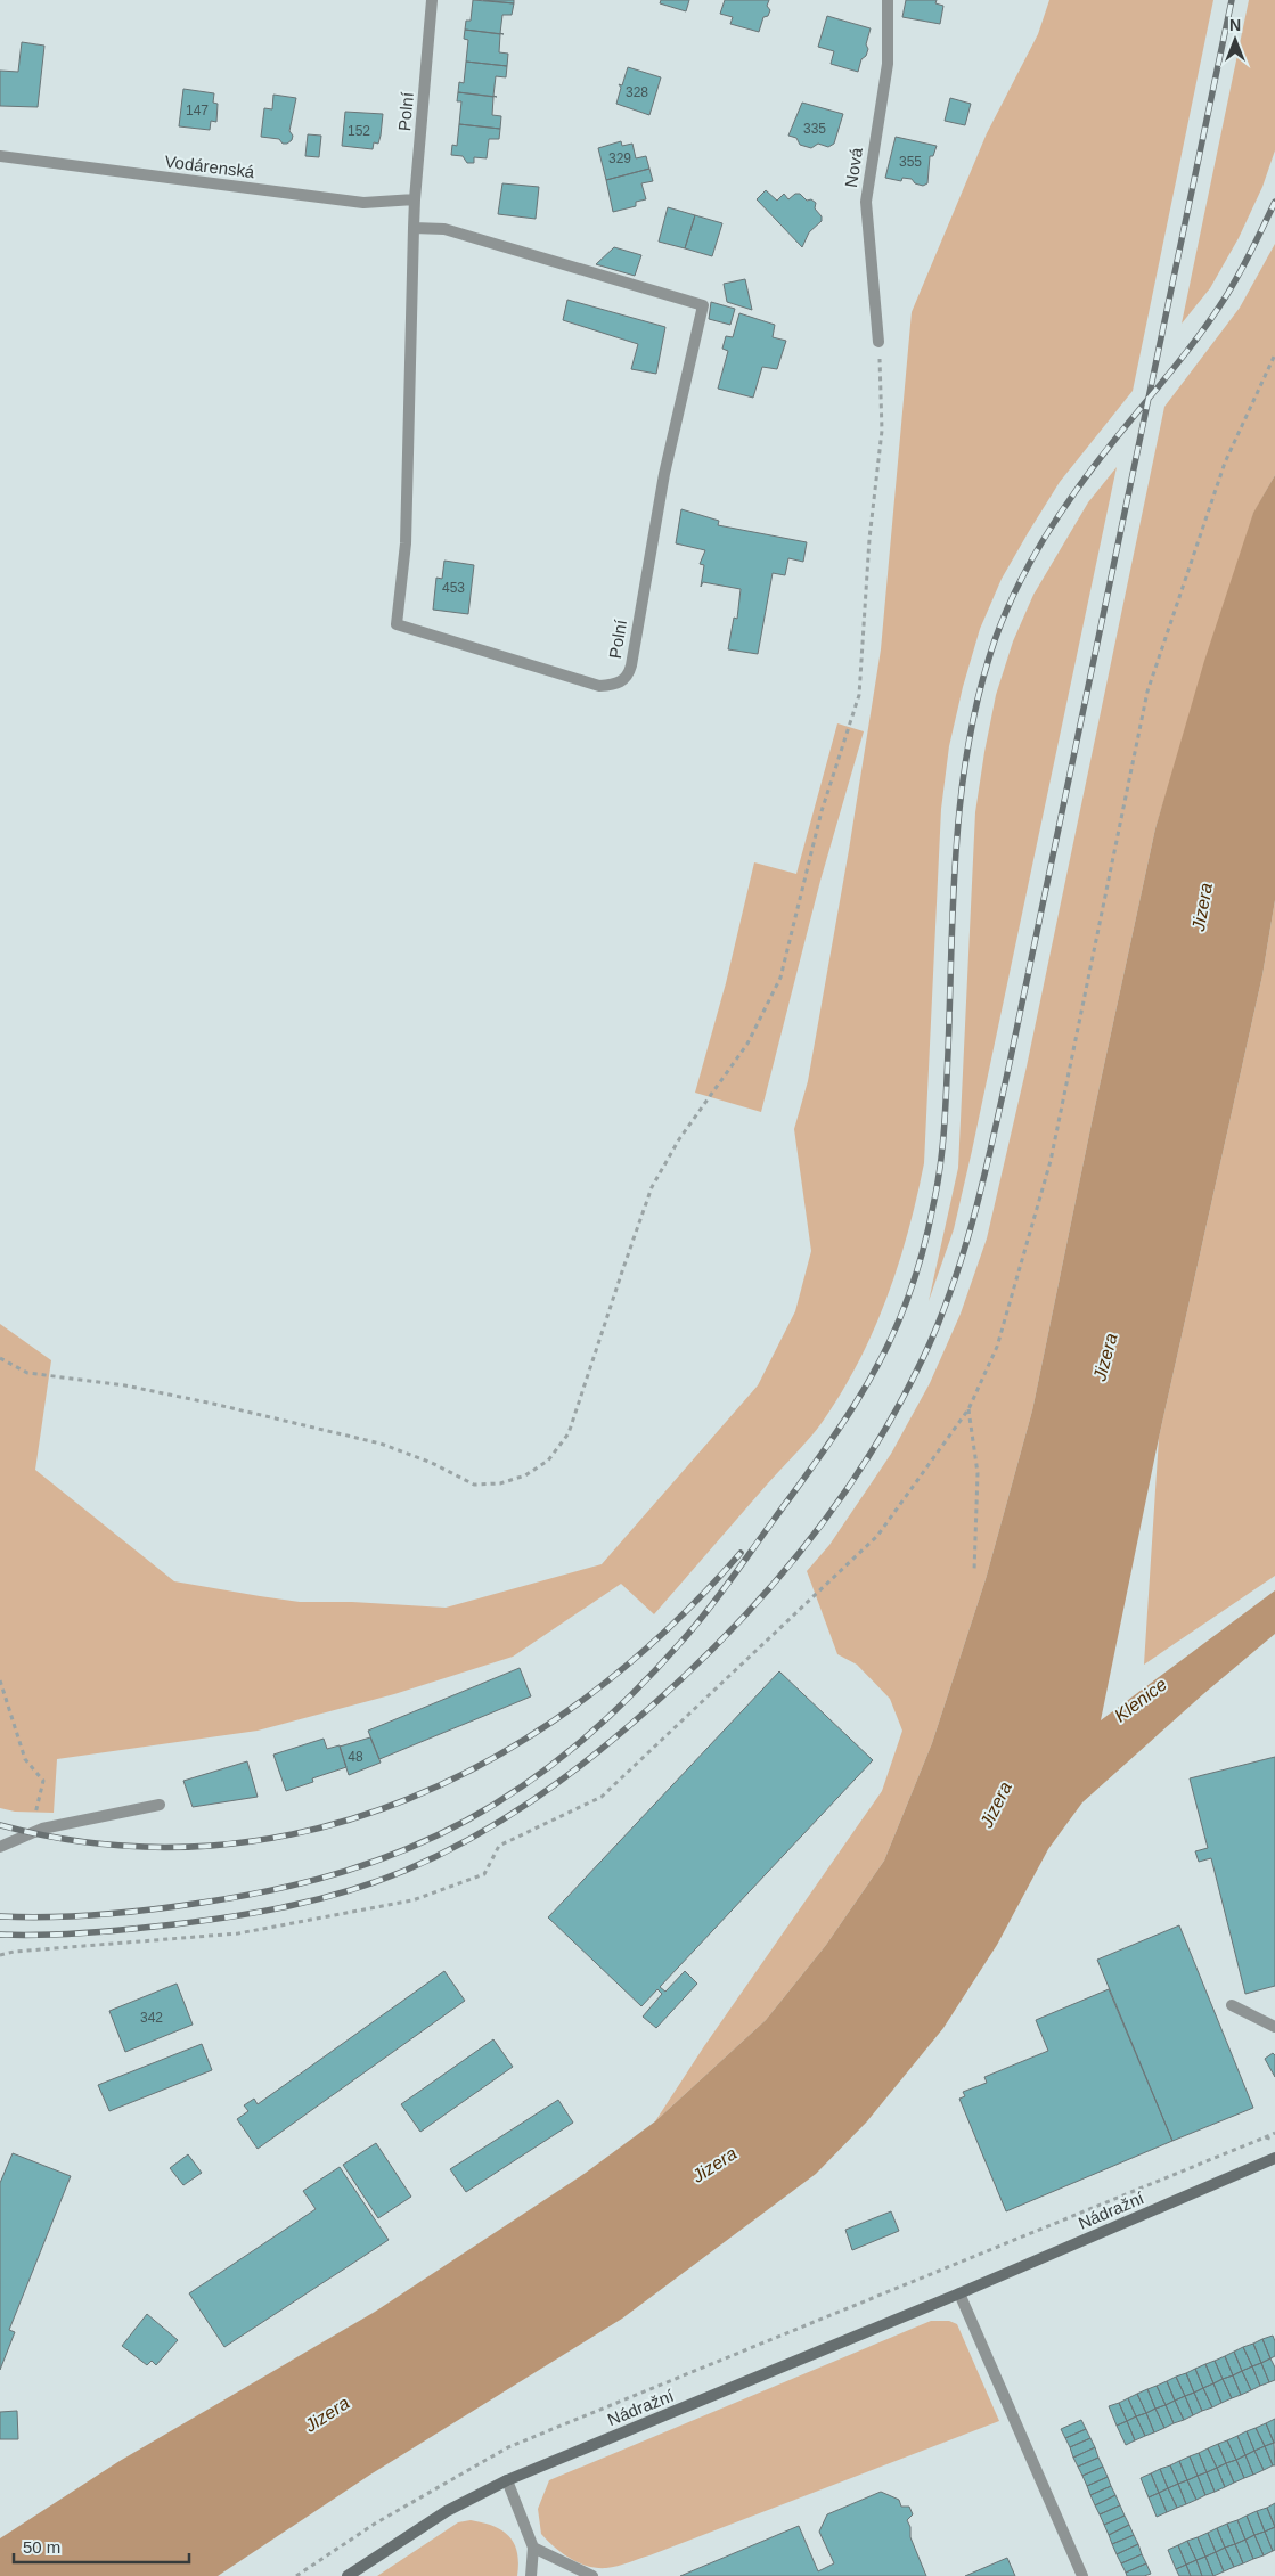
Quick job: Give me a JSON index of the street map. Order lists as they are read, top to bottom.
{
  "streets": {
    "street": [
      "Polní",
      "Vodárenská",
      "Nová",
      "Nádražní"
    ]
  },
  "crossings": [
    ["Polní", "Vodárenská"]
  ],
  "water": ["Jizera", "Klenice"],
  "house_numbers": [
    "328",
    "147",
    "335",
    "152",
    "329",
    "355",
    "453",
    "48",
    "342"
  ],
  "scale_bar": "50 m",
  "north": "top"
}
